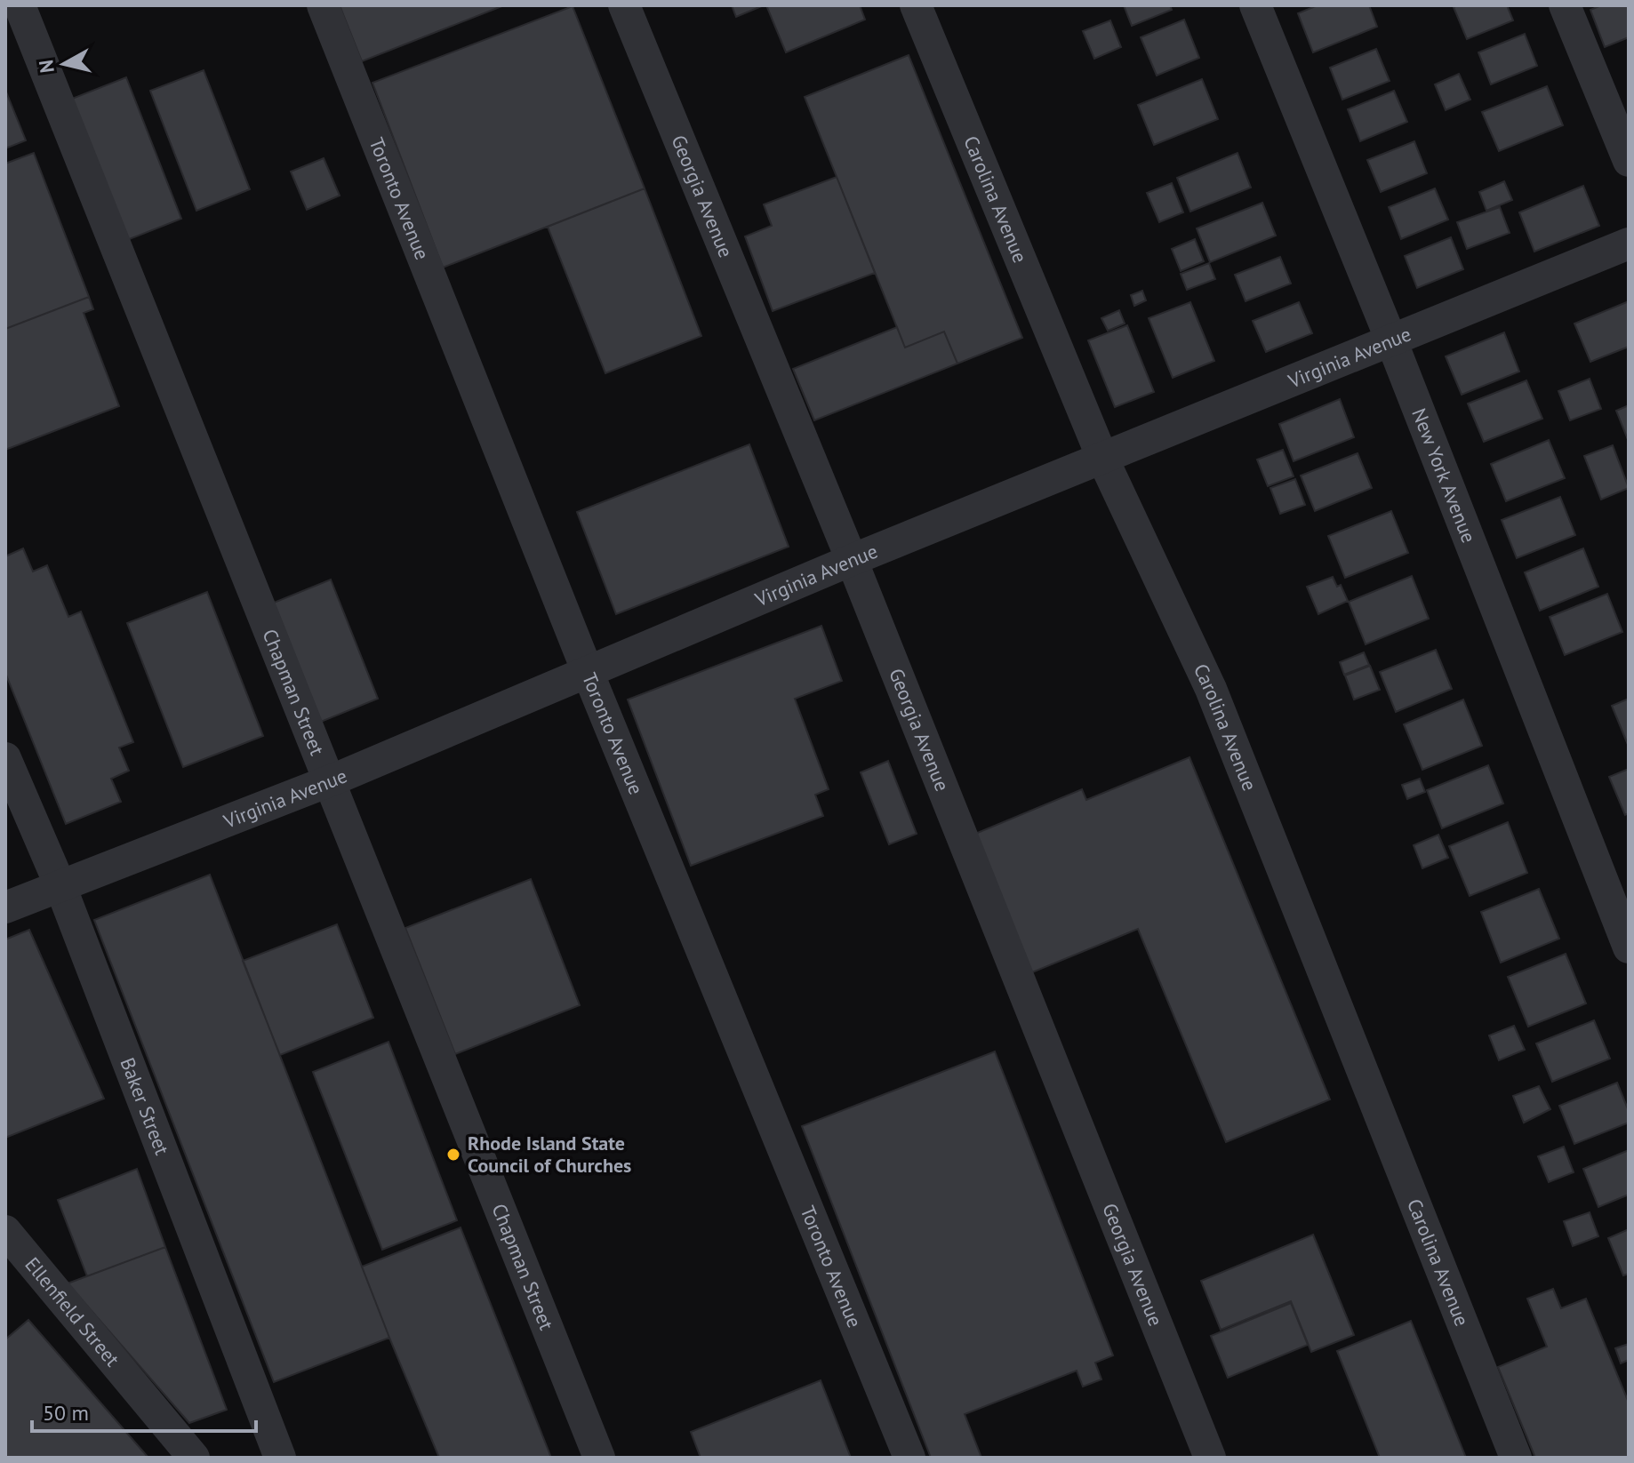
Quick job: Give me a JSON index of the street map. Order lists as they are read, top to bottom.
{
  "streets": {
    "street": [
      "Georgia Avenue",
      "Toronto Avenue",
      "Carolina Avenue",
      "Virginia Avenue",
      "New York Avenue",
      "Chapman Street",
      "Baker Street",
      "Ellenfield Street"
    ]
  },
  "crossings": [
    ["Georgia Avenue", "Virginia Avenue"],
    ["Toronto Avenue", "Virginia Avenue"],
    ["Carolina Avenue", "Virginia Avenue"],
    ["Virginia Avenue", "New York Avenue"],
    ["Virginia Avenue", "Chapman Street"],
    ["Virginia Avenue", "Baker Street"]
  ],
  "places": ["Rhode Island State Council of Churches"],
  "scale_bar": "50 m",
  "north": "left"
}
